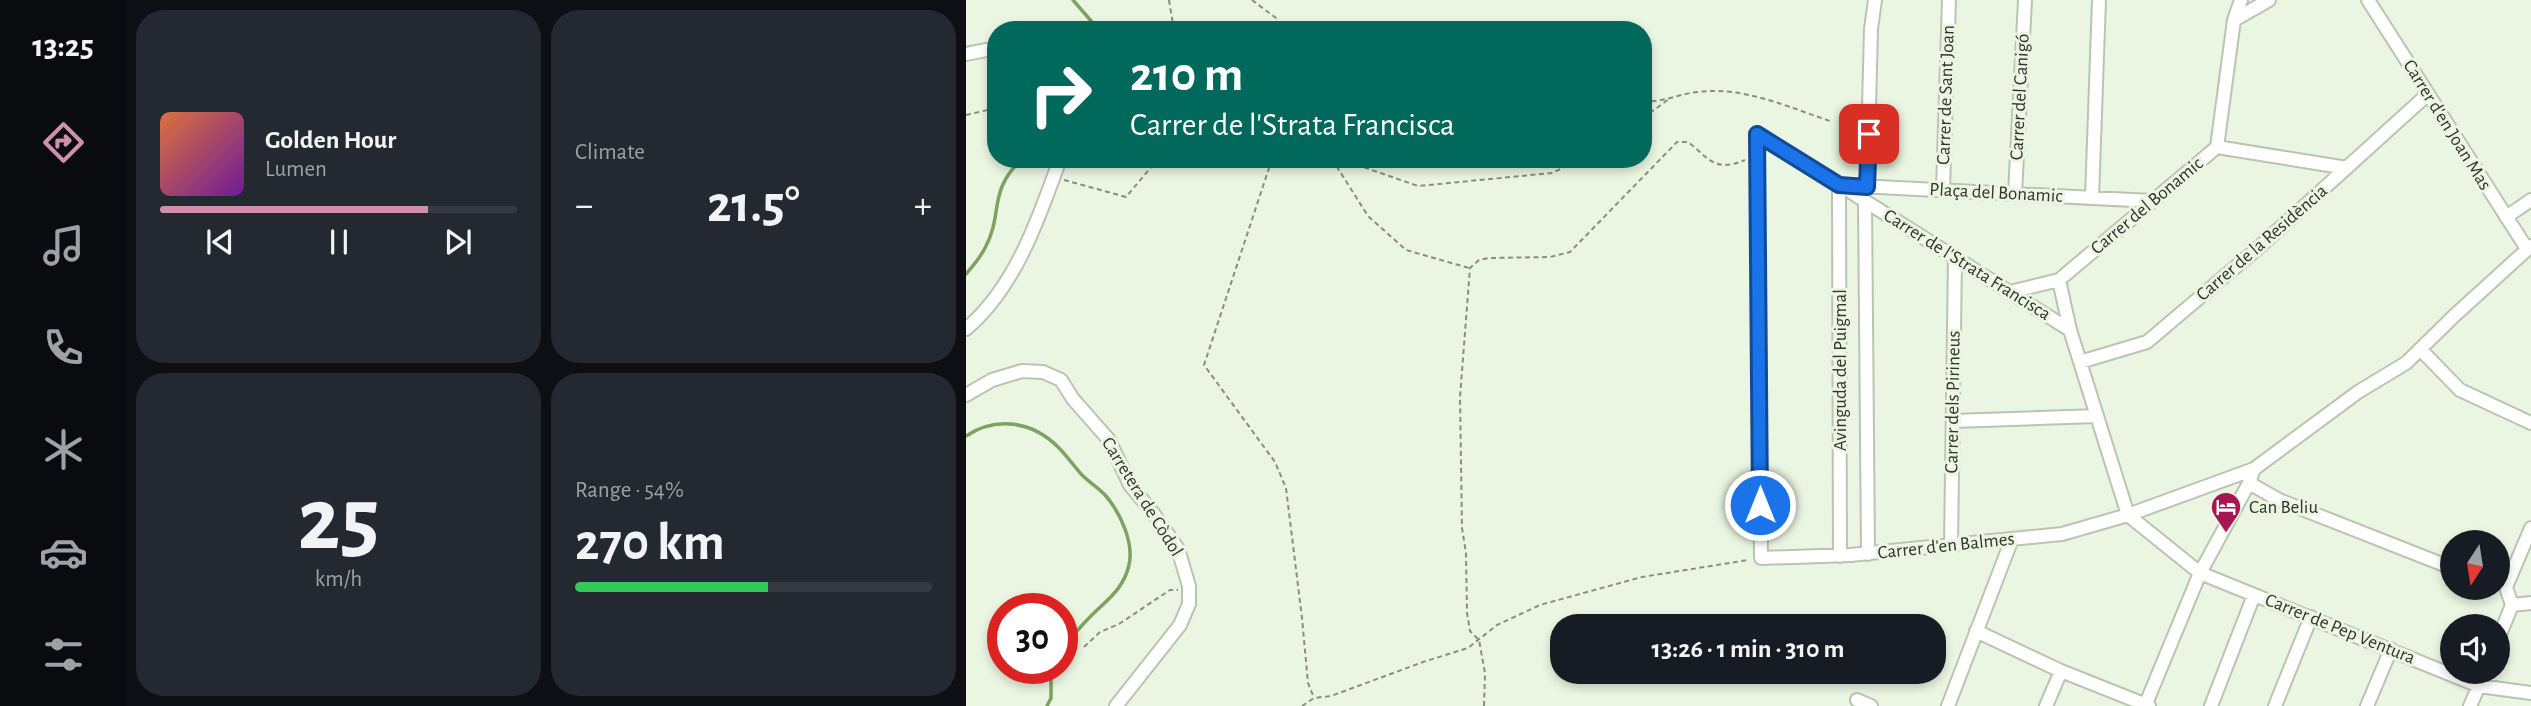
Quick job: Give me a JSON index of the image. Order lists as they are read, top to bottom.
{
  "streets": {
    "street": [
      "Carrer de Sant Joan",
      "Carrer del Canigó",
      "Carrer d'en Joan Mas",
      "Plaça del Bonamic",
      "Carrer del Bonamic",
      "Carrer de la Residència",
      "Carrer de l'Strata Francisca",
      "Avinguda del Puigmal",
      "Carrer dels Pirineus",
      "Carretera de Còdol",
      "Carrer d'en Balmes",
      "Carrer de Pep Ventura"
    ]
  },
  "crossings": [
    ["Carrer de Sant Joan", "Plaça del Bonamic"],
    ["Carrer del Canigó", "Plaça del Bonamic"],
    ["Carrer d'en Joan Mas", "Carrer de la Residència"],
    ["Carrer d'en Joan Mas", "Carrer d'en Balmes"],
    ["Plaça del Bonamic", "Carrer del Bonamic"],
    ["Plaça del Bonamic", "Carrer de l'Strata Francisca"],
    ["Plaça del Bonamic", "Avinguda del Puigmal"],
    ["Carrer del Bonamic", "Carrer de l'Strata Francisca"],
    ["Carrer de l'Strata Francisca", "Avinguda del Puigmal"],
    ["Carrer de l'Strata Francisca", "Carrer dels Pirineus"],
    ["Avinguda del Puigmal", "Carrer d'en Balmes"],
    ["Carrer dels Pirineus", "Carrer d'en Balmes"],
    ["Carrer d'en Balmes", "Carrer de Pep Ventura"]
  ],
  "places": {
    "hotel": ["Can Beliu"]
  },
  "north": "bottom",
  "page": {
    "tabs": "13:25",
    "tile": [
      "Climate",
      ["25", "km/h"],
      ["Range · 54%", "270 km"]
    ],
    "turn": ["210 m", "Carrer de l'Strata Francisca"],
    "song": ["Golden Hour", "Lumen"],
    "heat": ["−", "21.5°", "+"],
    "limit": "30",
    "trip": "13:26 · 1 min · 310 m"
  }
}
